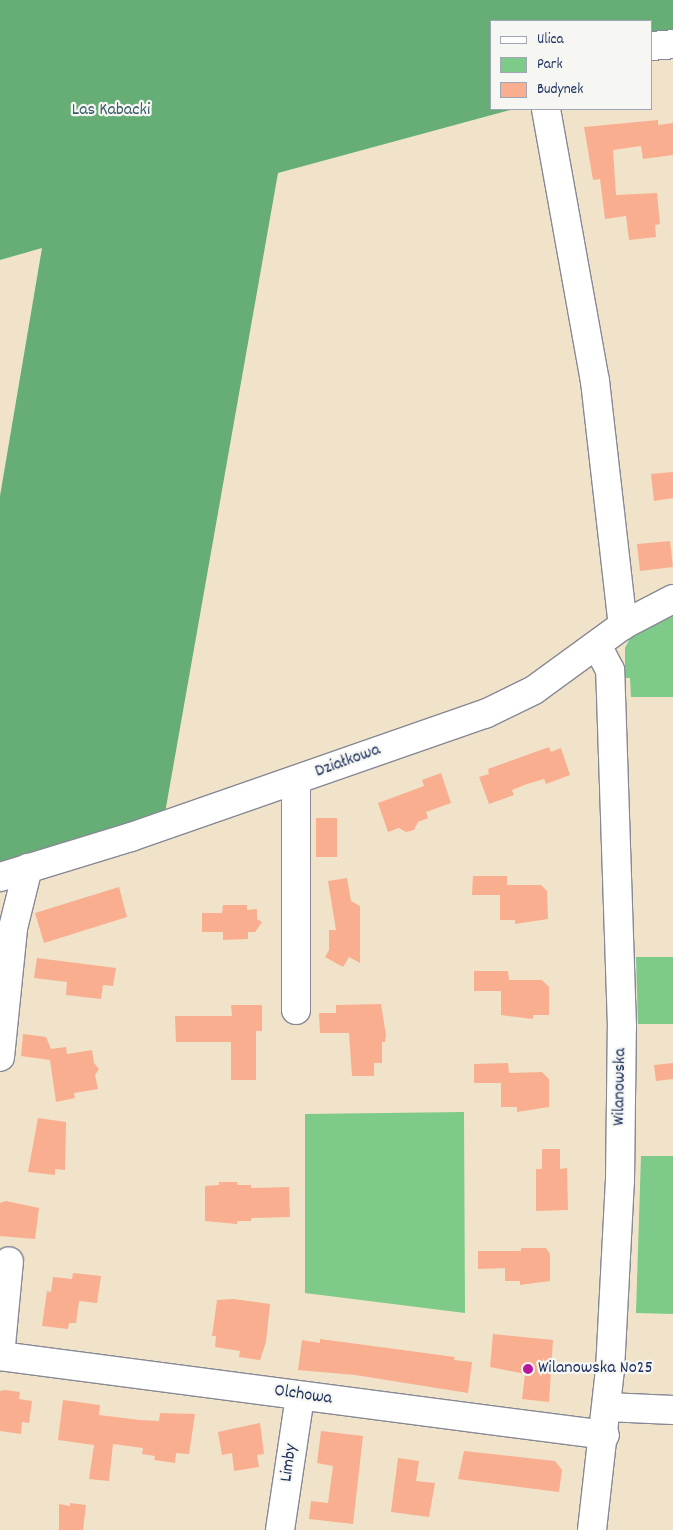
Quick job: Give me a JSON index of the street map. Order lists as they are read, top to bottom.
{
  "streets": {
    "street": [
      "Działkowa",
      "Wilanowska",
      "Olchowa",
      "Limby"
    ]
  },
  "crossings": [
    ["Działkowa", "Wilanowska"],
    ["Wilanowska", "Olchowa"],
    ["Olchowa", "Limby"]
  ],
  "parks": ["Las Kabacki"],
  "places": ["Wilanowska No25"],
  "legend": ["Ulica", "Park", "Budynek"]
}
